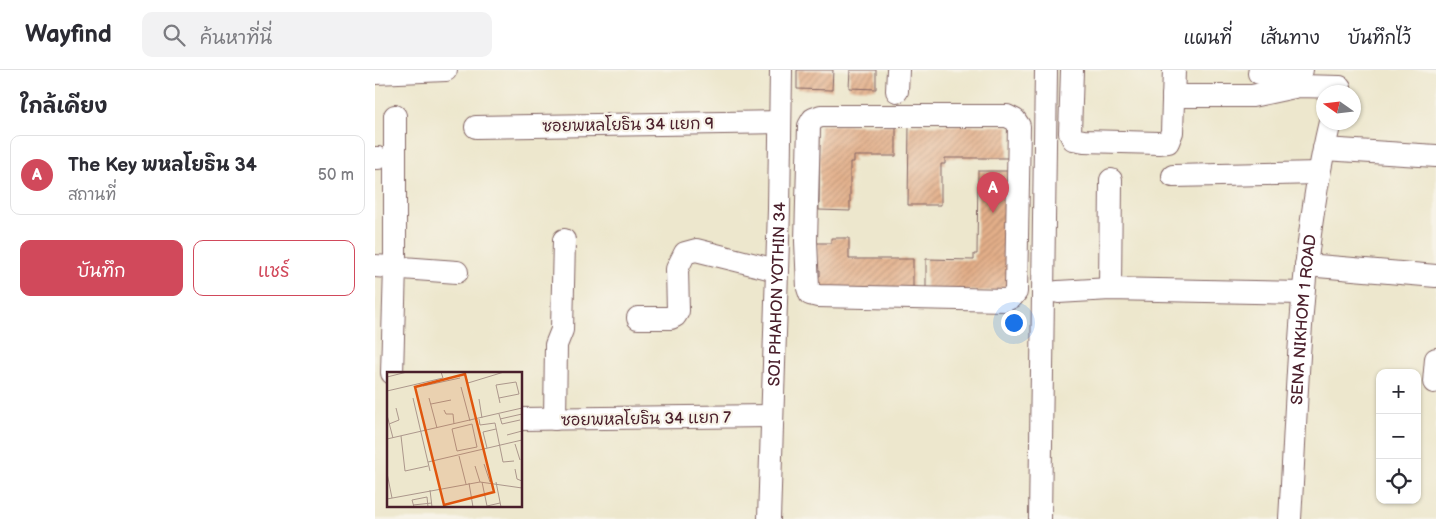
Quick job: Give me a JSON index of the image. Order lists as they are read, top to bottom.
{
  "streets": {
    "street": [
      "ซอยพหลโยธิน 34 แยก 9",
      "SOI PHAHON YOTHIN 34",
      "SENA NIKHOM 1 ROAD",
      "ซอยพหลโยธิน 34 แยก 7"
    ]
  },
  "crossings": [
    ["ซอยพหลโยธิน 34 แยก 9", "SOI PHAHON YOTHIN 34"],
    ["SOI PHAHON YOTHIN 34", "ซอยพหลโยธิน 34 แยก 7"]
  ],
  "north": "left",
  "page": {
    "header": "Wayfind",
    "search": "ค้นหาที่นี่",
    "nav": ["แผนที่", "เส้นทาง", "บันทึกไว้"],
    "heading": "ใกล้เคียง",
    "list": [
      {
        "mark": "A",
        "name": "The Key พหลโยธิน 34",
        "note": "สถานที่",
        "value": "50 m"
      }
    ],
    "pins": "A",
    "buttons": ["บันทึก", "แชร์"],
    "map_buttons": ["+", "−"]
  }
}
